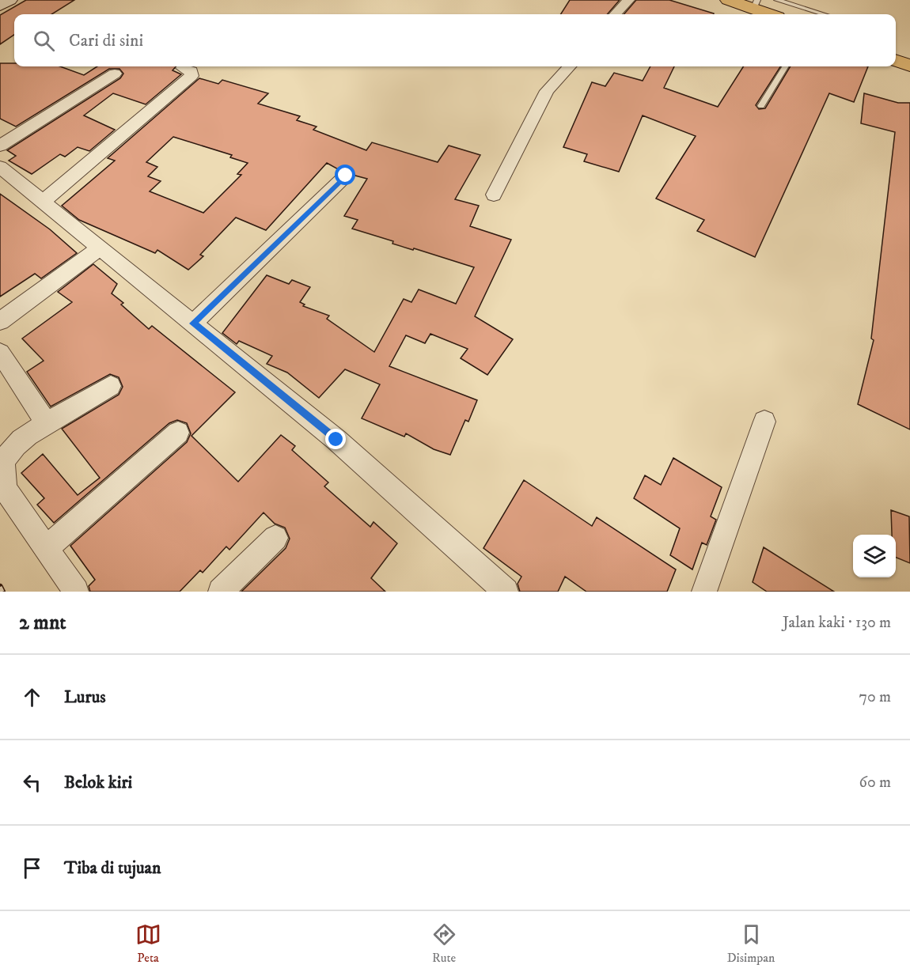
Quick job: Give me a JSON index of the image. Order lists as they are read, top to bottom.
{
  "page": {
    "search": "Cari di sini",
    "heading": ["2 mnt", "Jalan kaki · 130 m"],
    "list": [
      ["Lurus", "70 m"],
      ["Belok kiri", "60 m"],
      "Tiba di tujuan"
    ],
    "nav": ["Peta", "Rute", "Disimpan"]
  }
}
